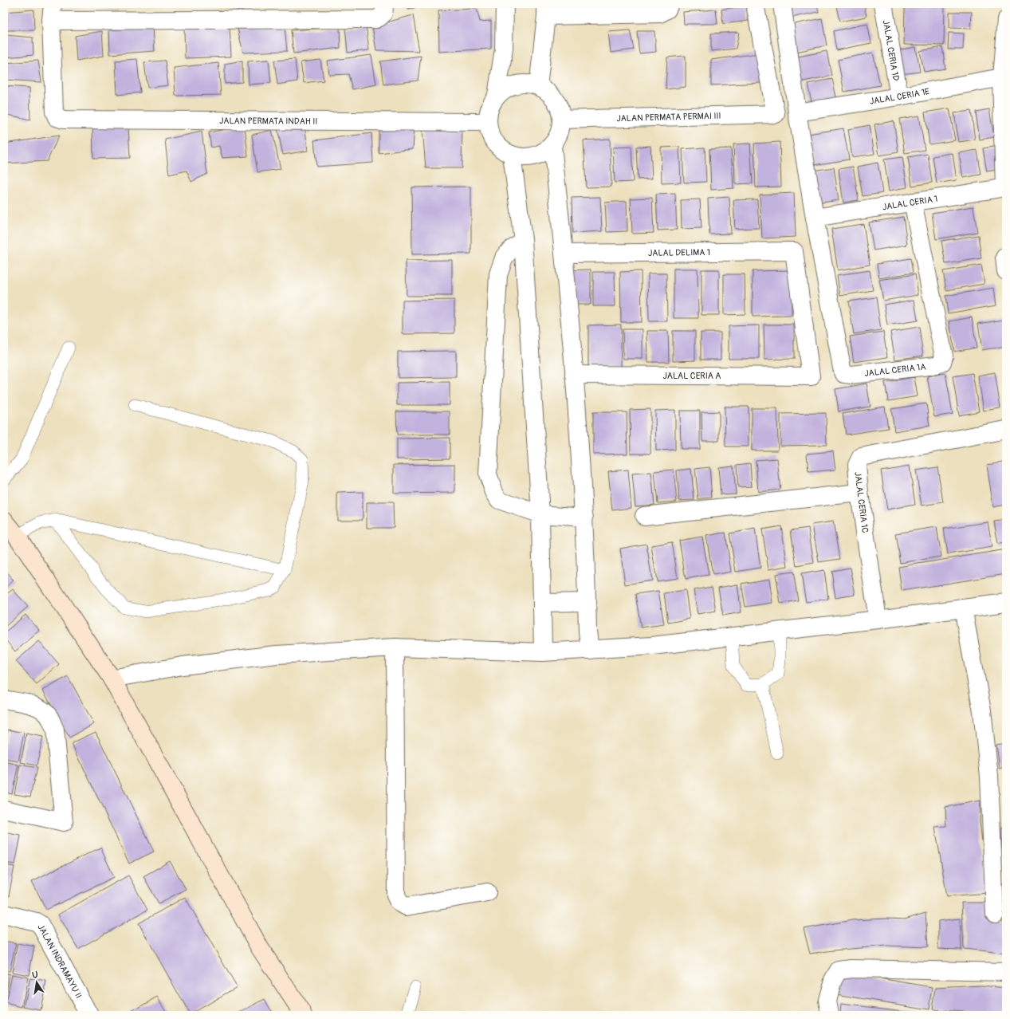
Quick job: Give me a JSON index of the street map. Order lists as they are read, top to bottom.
{
  "streets": {
    "street": [
      "JALAL CERIA 1D",
      "JALAL CERIA 1E",
      "JALAN PERMATA PERMAI III",
      "JALAN PERMATA INDAH II",
      "JALAL CERIA 1",
      "JALAL DELIMA 1",
      "JALAL CERIA 1A",
      "JALAL CERIA A",
      "JALAL CERIA 1C",
      "JALAN INDRAMAYU II"
    ]
  },
  "crossings": [
    ["JALAL CERIA 1D", "JALAL CERIA 1E"],
    ["JALAN PERMATA PERMAI III", "JALAN PERMATA INDAH II"],
    ["JALAL CERIA 1", "JALAL CERIA 1A"],
    ["JALAL DELIMA 1", "JALAL CERIA A"]
  ],
  "north": "top"
}
